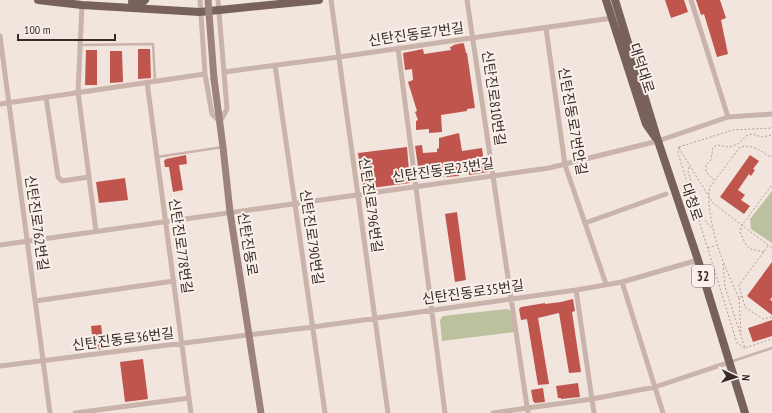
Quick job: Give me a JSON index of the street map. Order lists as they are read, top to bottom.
{
  "streets": {
    "main road": [
      "대덕대로",
      "대청로",
      "신탄진동로",
      "32"
    ],
    "street": [
      "신탄진동로7번길",
      "신탄진로810번길",
      "신탄진동로7번안길",
      "신탄진동로23번길",
      "신탄진로796번길",
      "신탄진로762번길",
      "신탄진로790번길",
      "신탄진로778번길",
      "신탄진동로35번길",
      "신탄진동로36번길"
    ]
  },
  "crossings": [
    ["신탄진동로7번길", "대덕대로"],
    ["신탄진동로7번길", "신탄진로810번길"],
    ["신탄진동로7번길", "신탄진동로7번안길"],
    ["신탄진동로7번길", "신탄진로796번길"],
    ["신탄진동로7번길", "신탄진로790번길"],
    ["대덕대로", "신탄진동로23번길"],
    ["대덕대로", "대청로"],
    ["신탄진로810번길", "신탄진동로23번길"],
    ["신탄진로810번길", "신탄진동로35번길"],
    ["신탄진동로7번안길", "신탄진동로23번길"],
    ["신탄진동로7번안길", "신탄진동로35번길"],
    ["신탄진동로23번길", "대청로"],
    ["신탄진동로23번길", "신탄진로796번길"],
    ["신탄진동로23번길", "신탄진로762번길"],
    ["신탄진동로23번길", "신탄진로790번길"],
    ["신탄진동로23번길", "신탄진동로"],
    ["신탄진동로23번길", "신탄진로778번길"],
    ["대청로", "신탄진동로35번길"],
    ["신탄진로796번길", "신탄진동로35번길"],
    ["신탄진로762번길", "신탄진동로36번길"],
    ["신탄진로790번길", "신탄진동로35번길"],
    ["신탄진동로", "신탄진동로35번길"],
    ["신탄진동로", "신탄진동로36번길"],
    ["신탄진로778번길", "신탄진동로36번길"],
    ["신탄진동로35번길", "신탄진동로36번길"]
  ],
  "scale_bar": "100 m",
  "north": "right"
}
